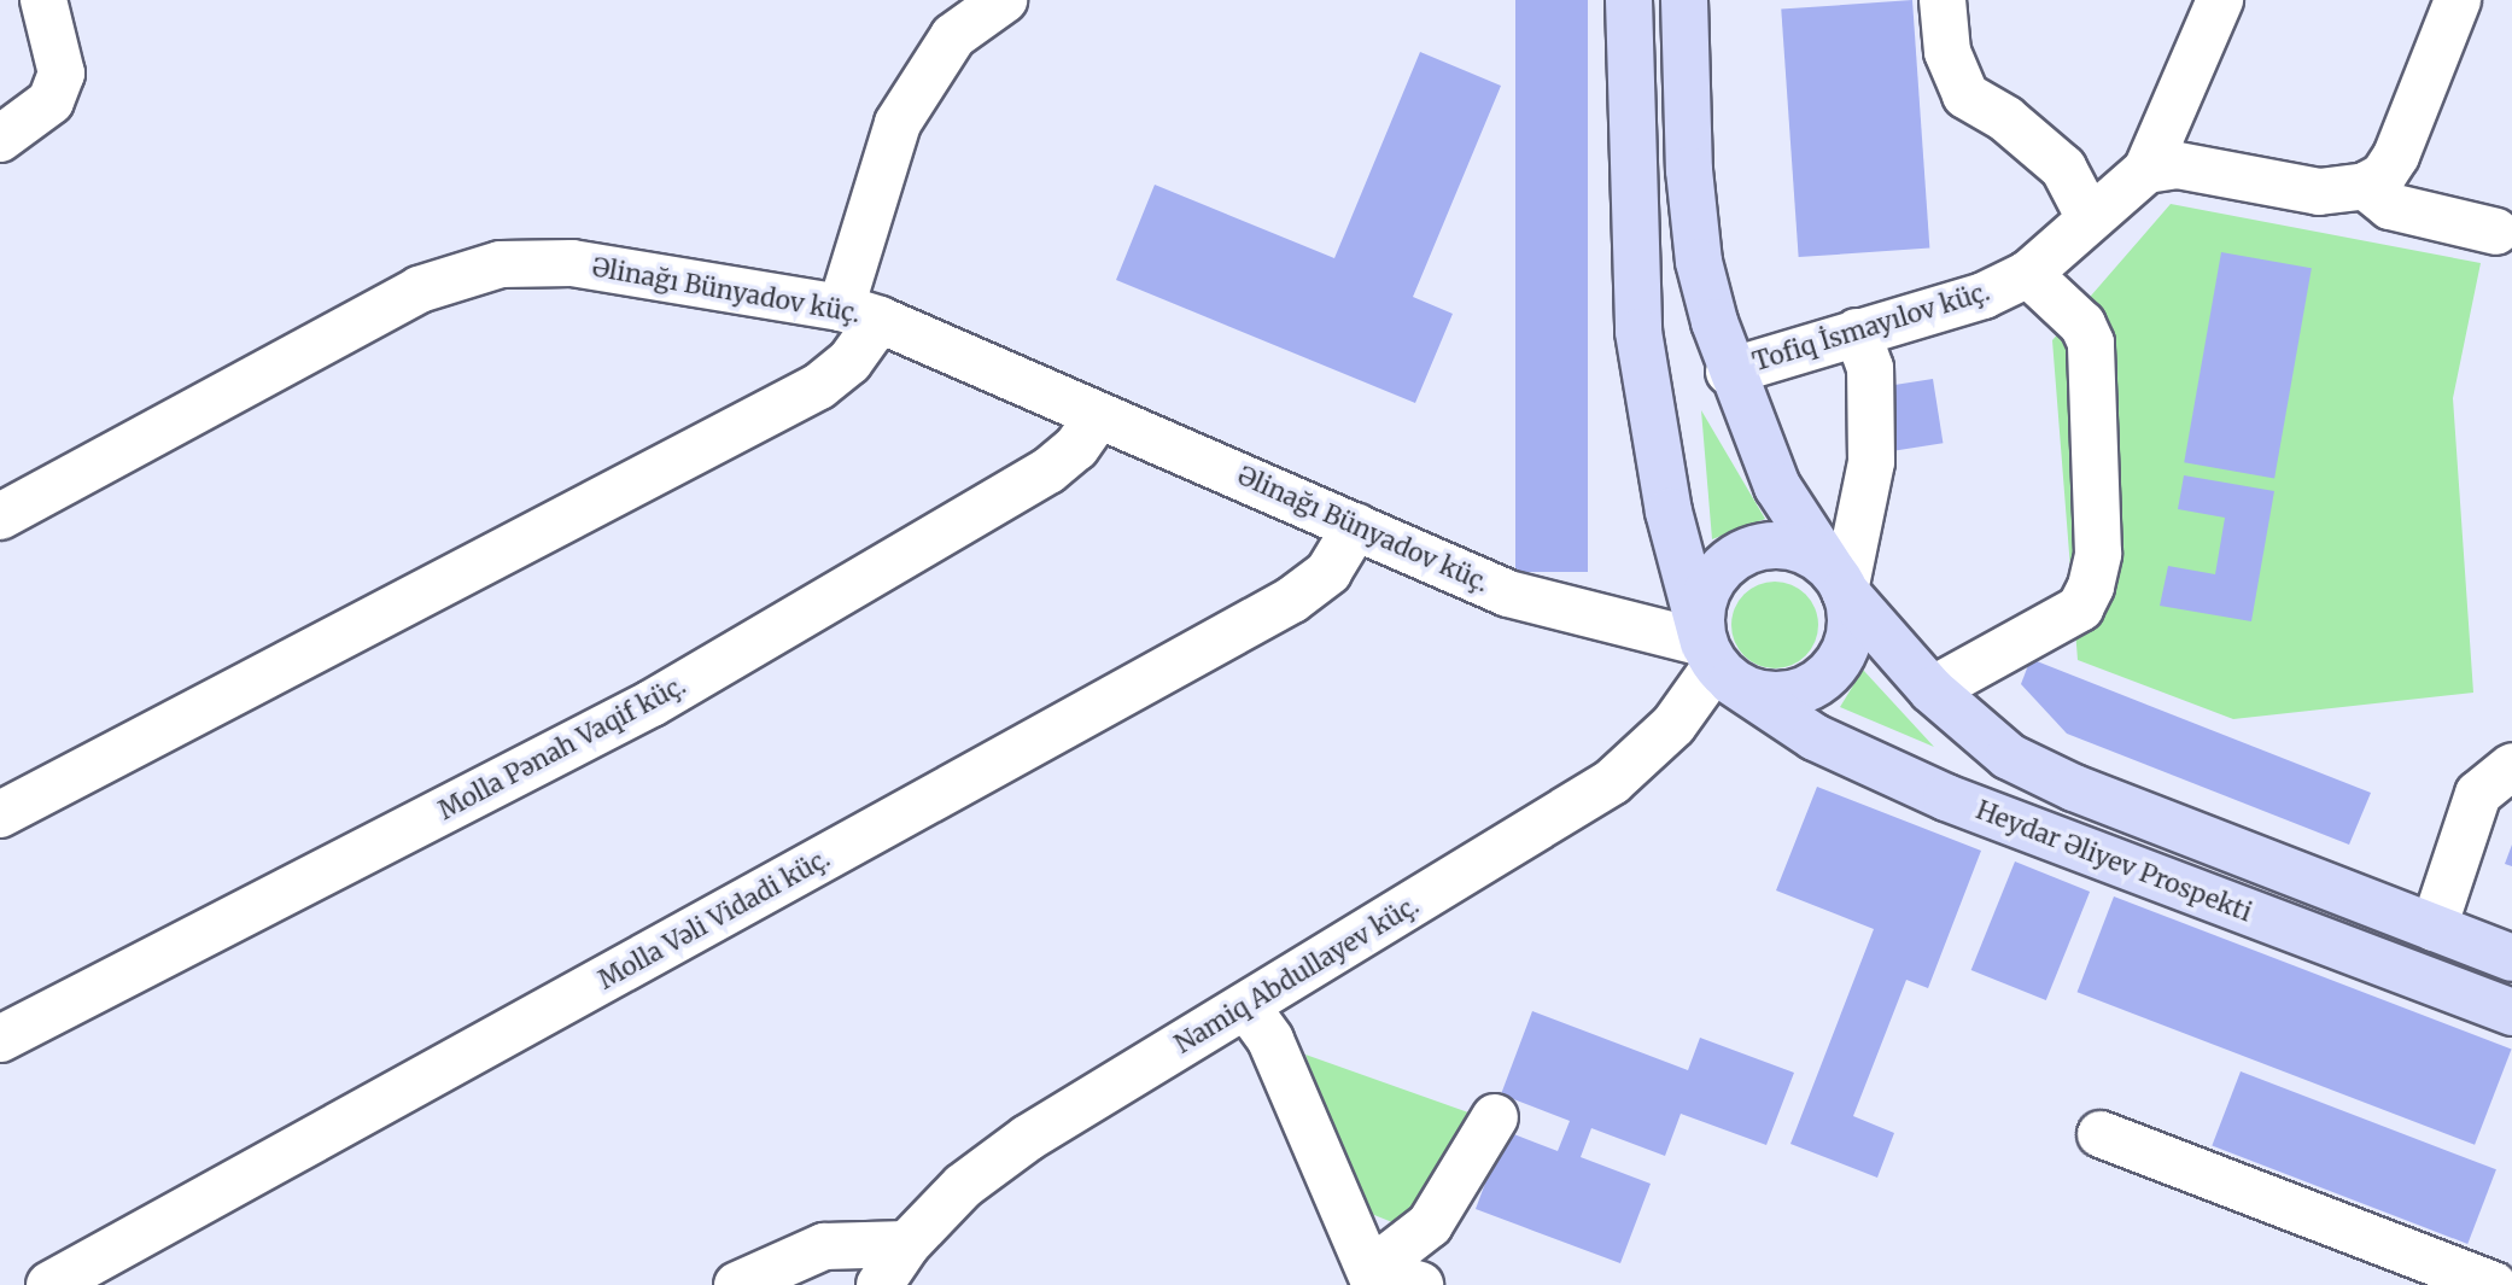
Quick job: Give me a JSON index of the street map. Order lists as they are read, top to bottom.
{
  "streets": {
    "main road": ["Heydar Əliyev Prospekti"],
    "street": [
      "Əlinağı Bünyadov küç.",
      "Tofiq İsmayılov küç.",
      "Molla Pənah Vaqif küç.",
      "Molla Vəli Vidadi küç.",
      "Namiq Abdullayev küç."
    ]
  },
  "crossings": [
    ["Əlinağı Bünyadov küç.", "Molla Pənah Vaqif küç."],
    ["Əlinağı Bünyadov küç.", "Heydar Əliyev Prospekti"],
    ["Əlinağı Bünyadov küç.", "Molla Vəli Vidadi küç."],
    ["Əlinağı Bünyadov küç.", "Namiq Abdullayev küç."],
    ["Heydar Əliyev Prospekti", "Namiq Abdullayev küç."]
  ]
}
